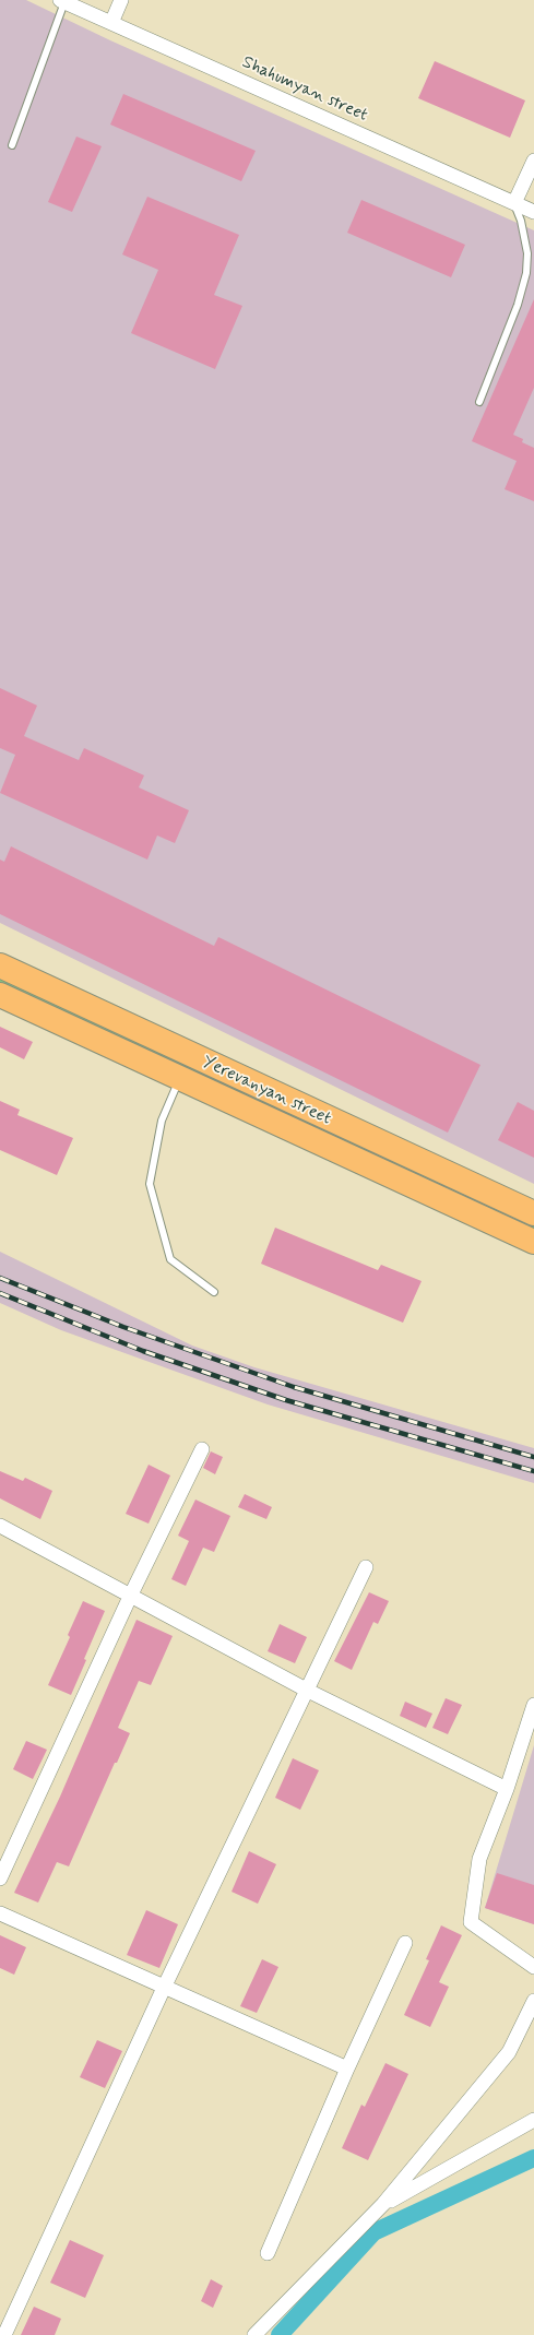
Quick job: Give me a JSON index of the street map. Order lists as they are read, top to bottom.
{
  "streets": {
    "highway": ["Yerevanyan street"],
    "street": ["Shahumyan street"]
  }
}
